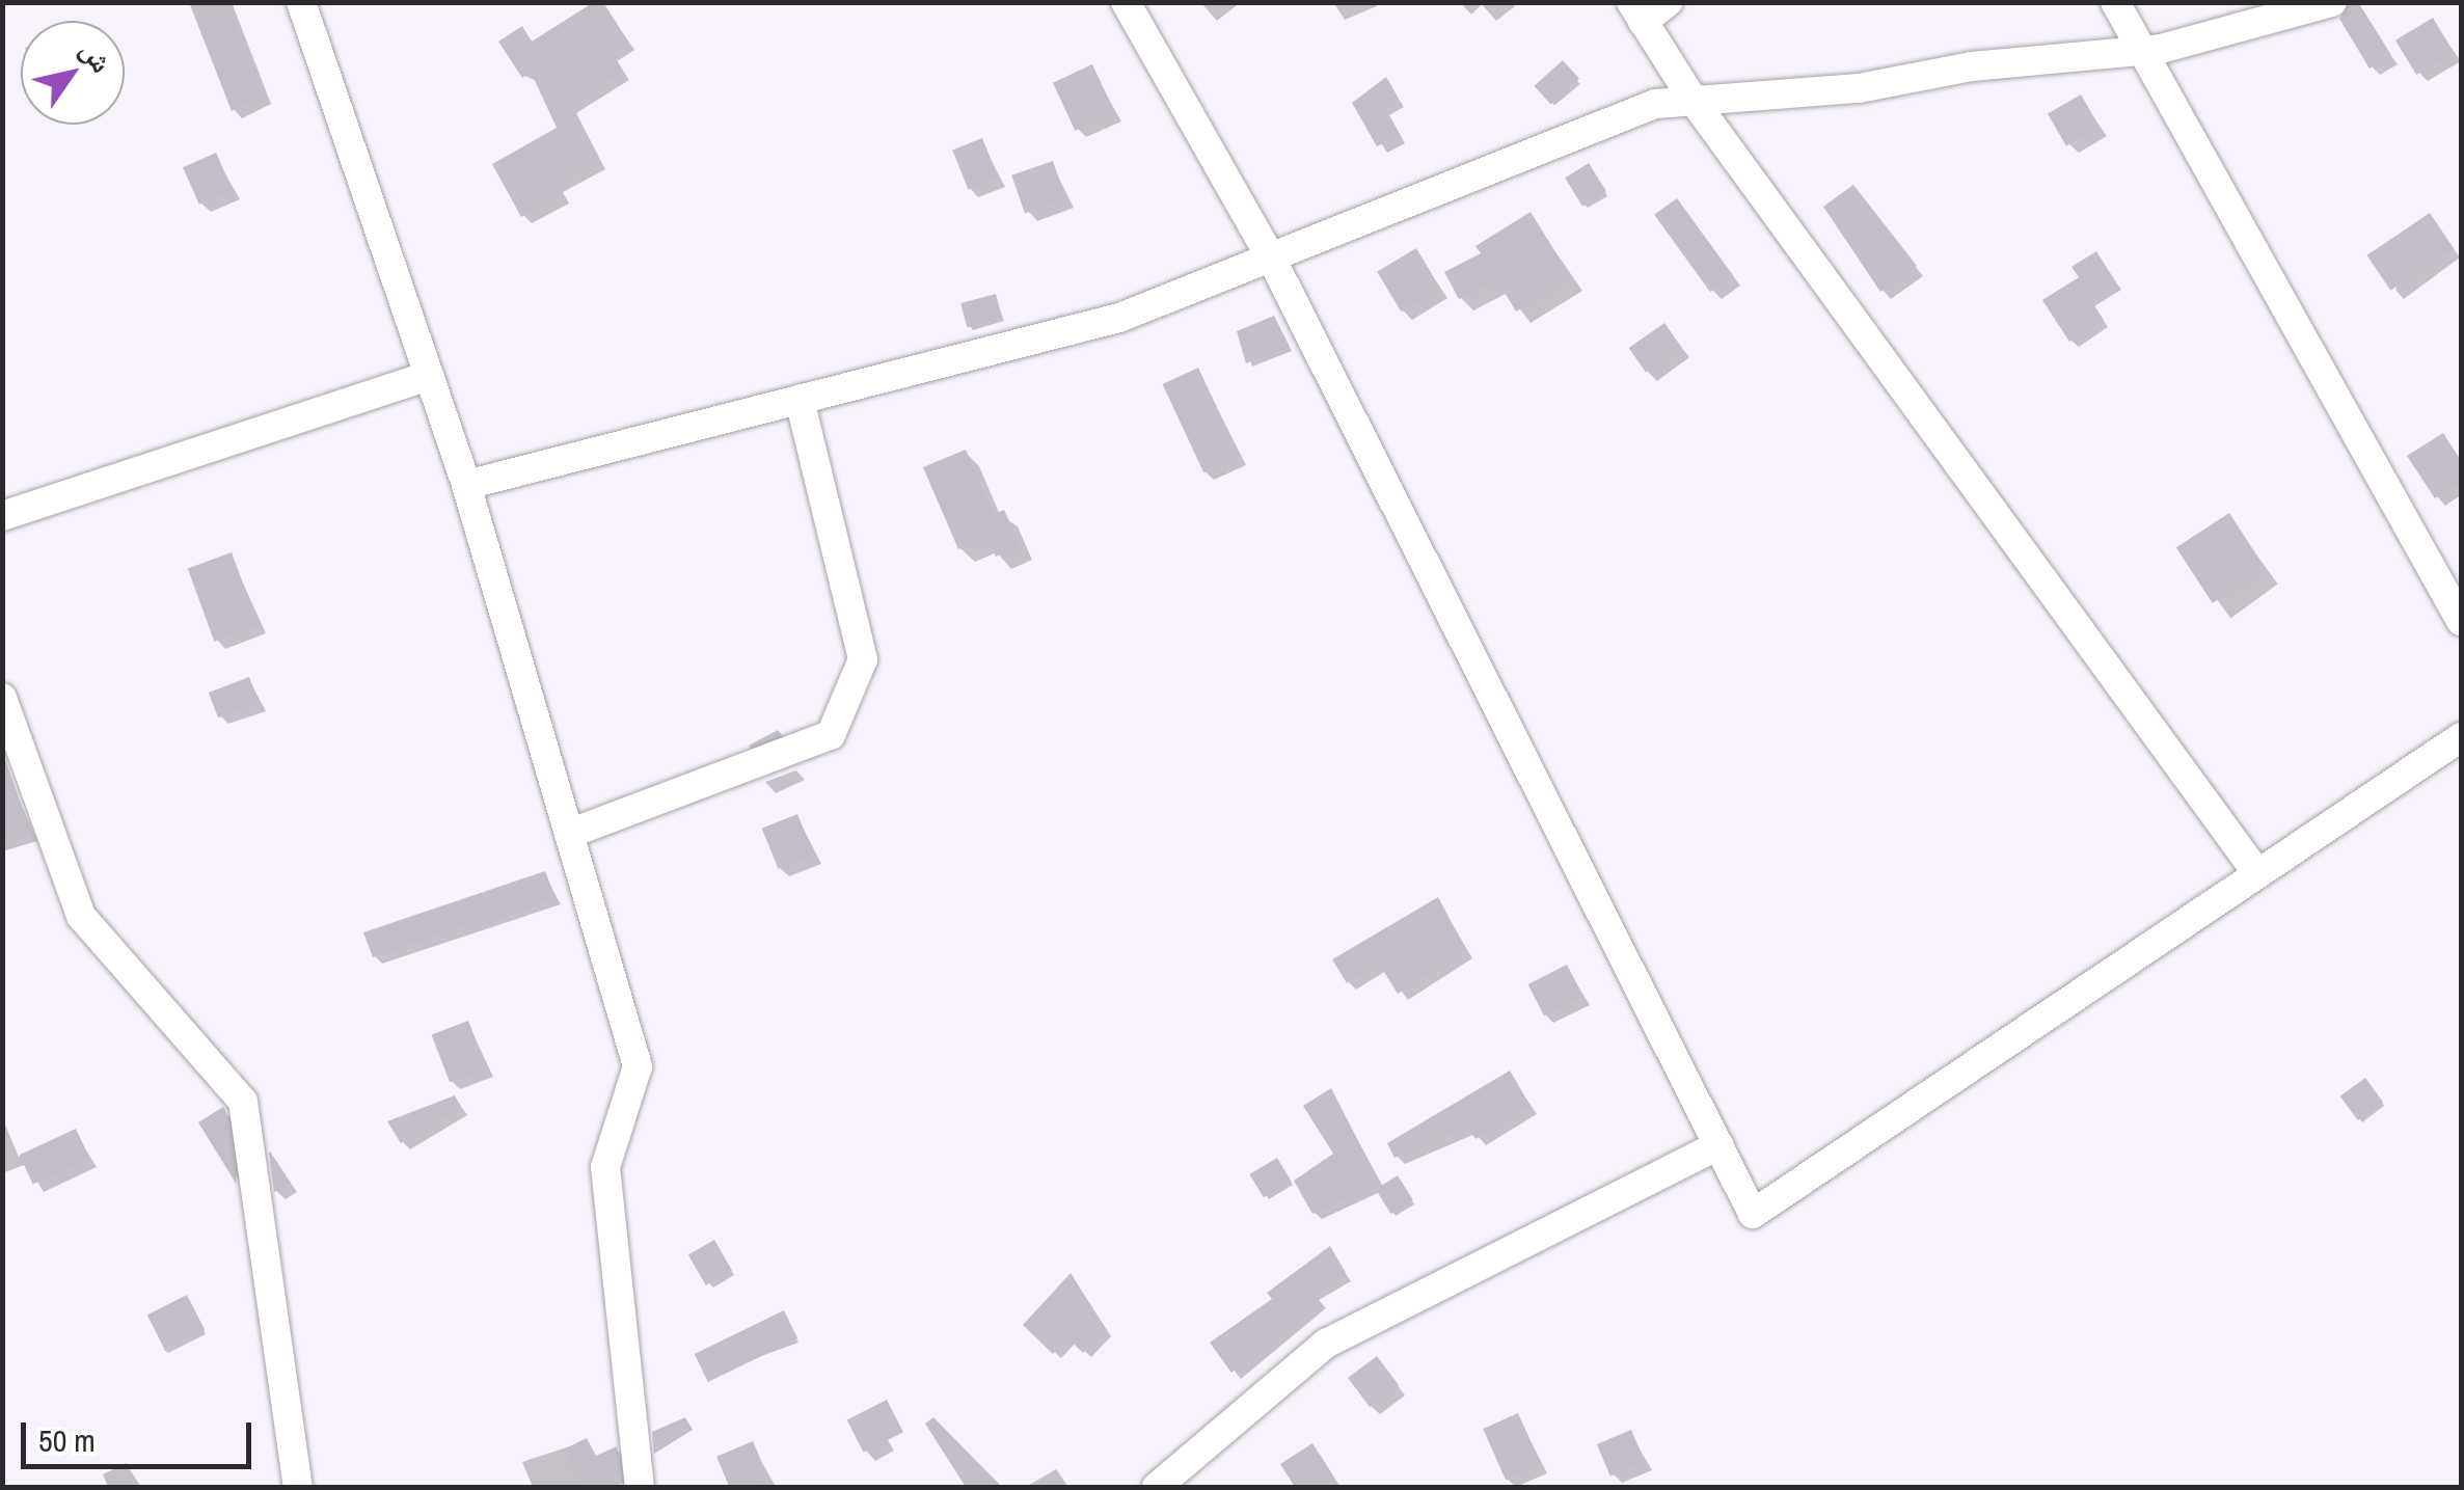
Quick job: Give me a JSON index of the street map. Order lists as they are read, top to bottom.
{
  "scale_bar": "50 m",
  "north": "top right"
}
